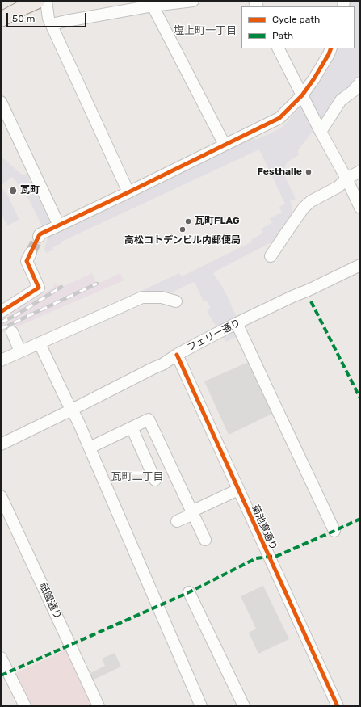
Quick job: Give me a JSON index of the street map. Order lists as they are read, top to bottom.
{
  "streets": {
    "street": ["フェリー通り", "菊池寛通り", "祇園通り"]
  },
  "crossings": [
    ["フェリー通り", "菊池寛通り"]
  ],
  "districts": ["塩上町一丁目", "瓦町二丁目"],
  "places": [
    "Festhalle",
    "瓦町",
    "瓦町FLAG",
    "高松コトデンビル内郵便局"
  ],
  "legend": ["Cycle path", "Path"],
  "scale_bar": "50 m"
}
